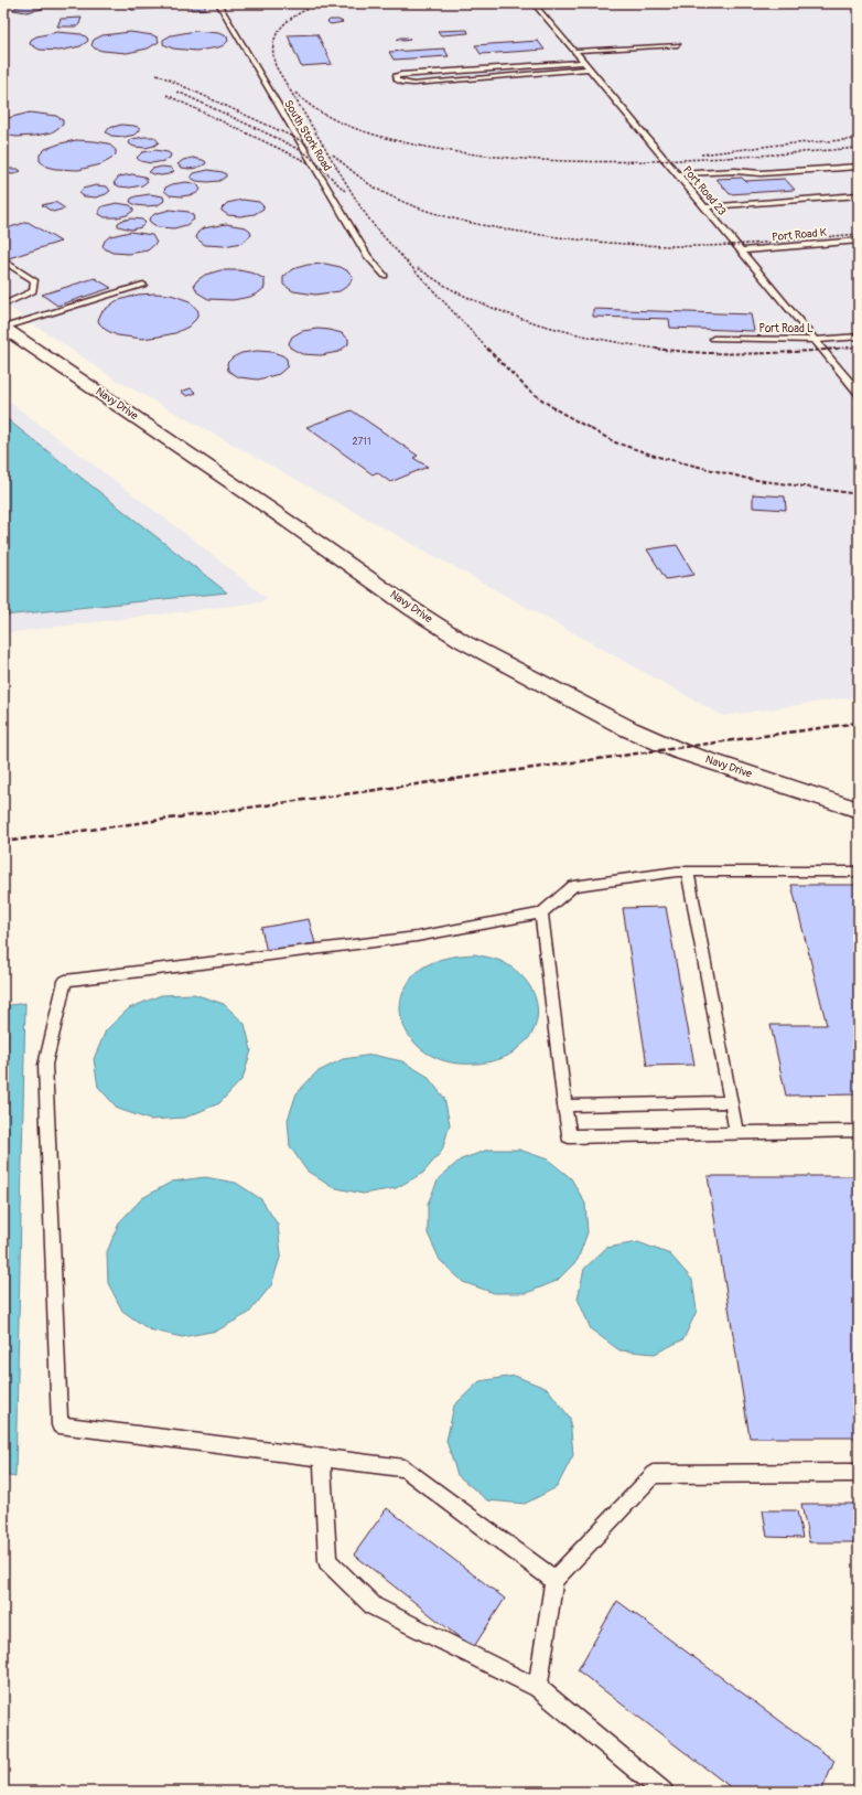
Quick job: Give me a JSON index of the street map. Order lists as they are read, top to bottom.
{
  "streets": {
    "street": ["Navy Drive"],
    "lane": [
      "South Stork Road",
      "Port Road 23",
      "Port Road K",
      "Port Road L"
    ]
  },
  "crossings": [
    ["Port Road 23", "Port Road K"],
    ["Port Road 23", "Port Road L"]
  ],
  "house_numbers": ["2711"]
}
